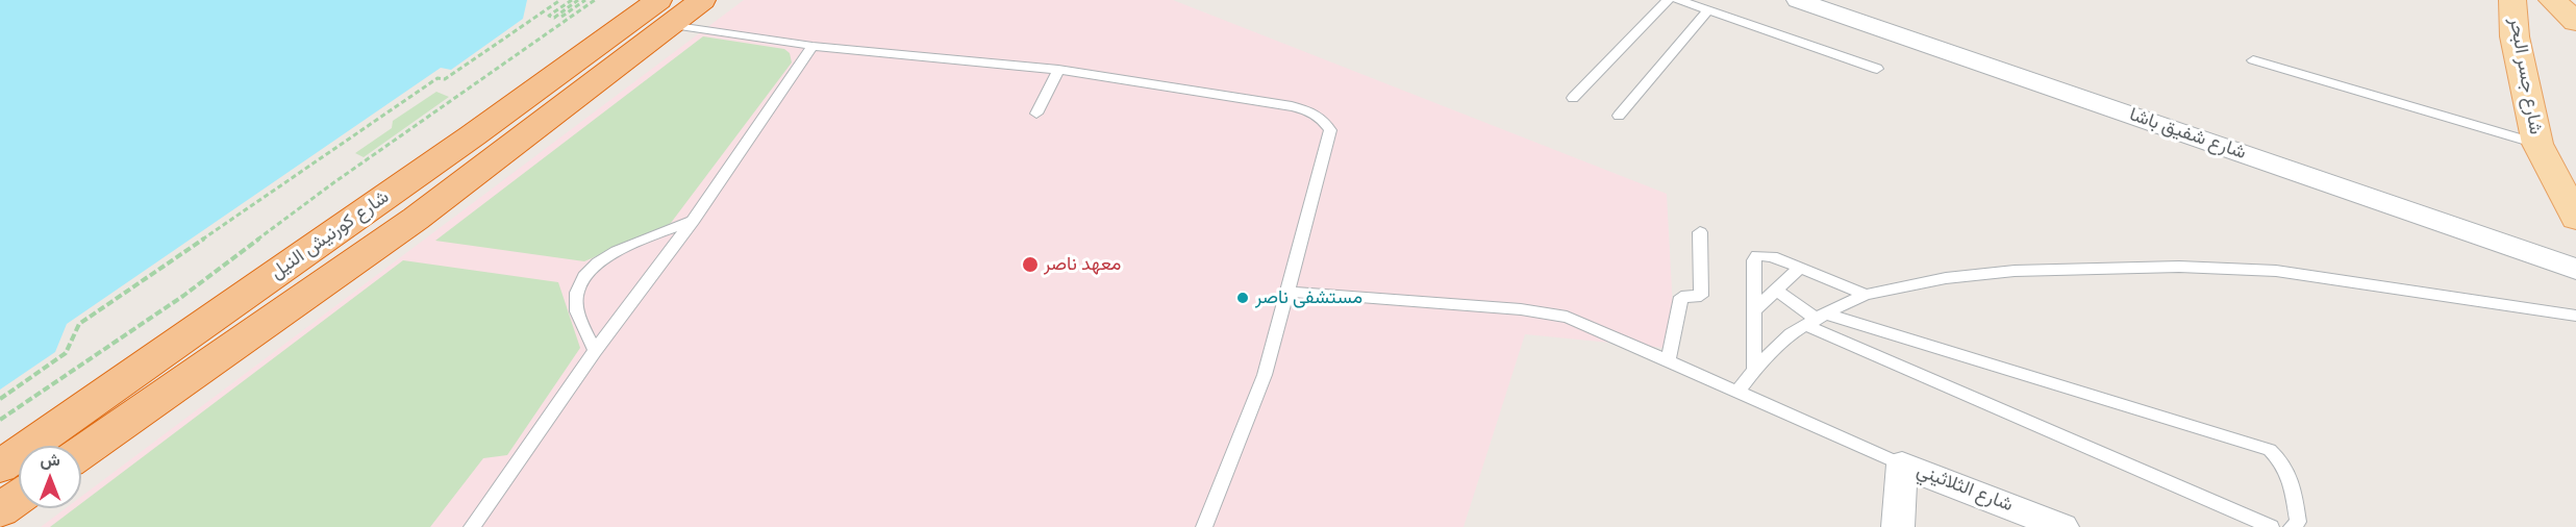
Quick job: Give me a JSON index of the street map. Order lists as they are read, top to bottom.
{
  "streets": {
    "highway": ["شارع كورنيش النيل"],
    "main road": ["شارع جسر البحر"],
    "street": ["شارع شفيق باشا", "شارع الثلاثيني"]
  },
  "places": ["معهد ناصر", "مستشفى ناصر"],
  "north": "top"
}
